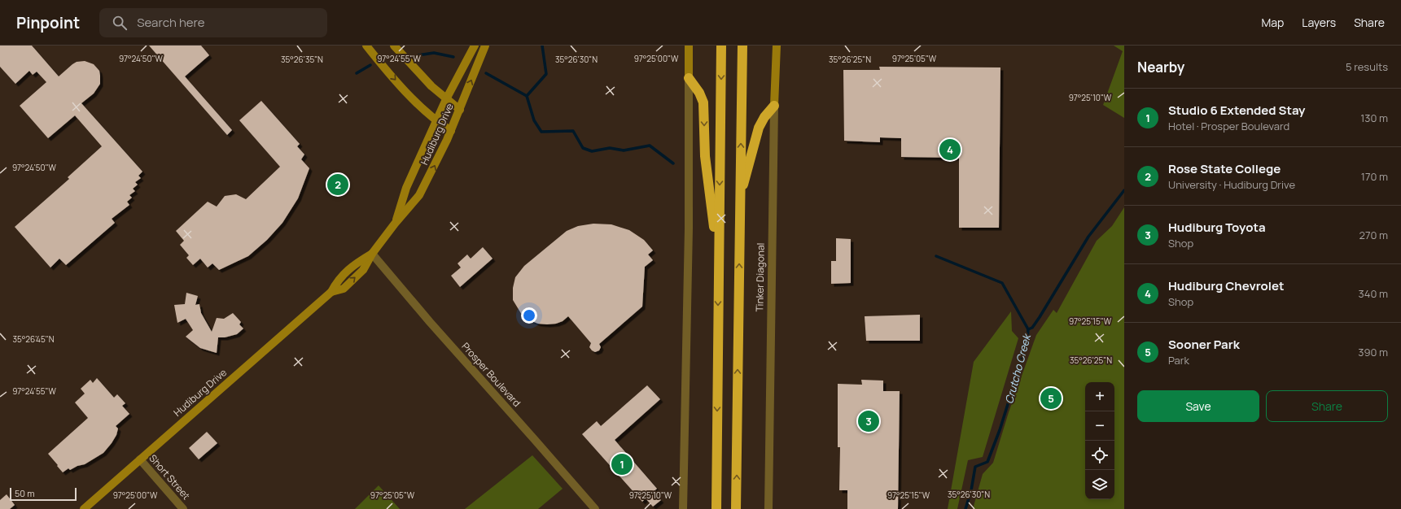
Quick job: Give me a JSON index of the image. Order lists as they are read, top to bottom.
{
  "streets": {
    "street": [
      "Hudiburg Drive",
      "Tinker Diagonal",
      "Prosper Boulevard",
      "Short Street"
    ]
  },
  "crossings": [
    ["Hudiburg Drive", "Prosper Boulevard"],
    ["Hudiburg Drive", "Short Street"]
  ],
  "water": ["Crutcho Creek"],
  "scale_bar": "50 m",
  "page": {
    "header": "Pinpoint",
    "search": "Search here",
    "nav": ["Map", "Layers", "Share"],
    "heading": ["Nearby", "5 results"],
    "list": [
      {
        "mark": "1",
        "name": "Studio 6 Extended Stay",
        "note": "Hotel · Prosper Boulevard",
        "value": "130 m"
      },
      {
        "mark": "2",
        "name": "Rose State College",
        "note": "University · Hudiburg Drive",
        "value": "170 m"
      },
      {
        "mark": "3",
        "name": "Hudiburg Toyota",
        "note": "Shop",
        "value": "270 m"
      },
      {
        "mark": "4",
        "name": "Hudiburg Chevrolet",
        "note": "Shop",
        "value": "340 m"
      },
      {
        "mark": "5",
        "name": "Sooner Park",
        "note": "Park",
        "value": "390 m"
      }
    ],
    "pins": [
      "4",
      "2",
      "5",
      "3",
      "1"
    ],
    "buttons": ["Save", "Share"],
    "map_buttons": ["+", "−"],
    "scale": "50 m"
  },
  "coordinates": [
    "97°24'50\"W",
    "97°24'55\"W",
    "97°25'00\"W",
    "97°25'05\"W",
    "35°26'35\"N",
    "35°26'30\"N",
    "35°26'25\"N",
    "97°25'10\"W",
    "97°25'15\"W",
    "35°26'45\"N"
  ]
}
